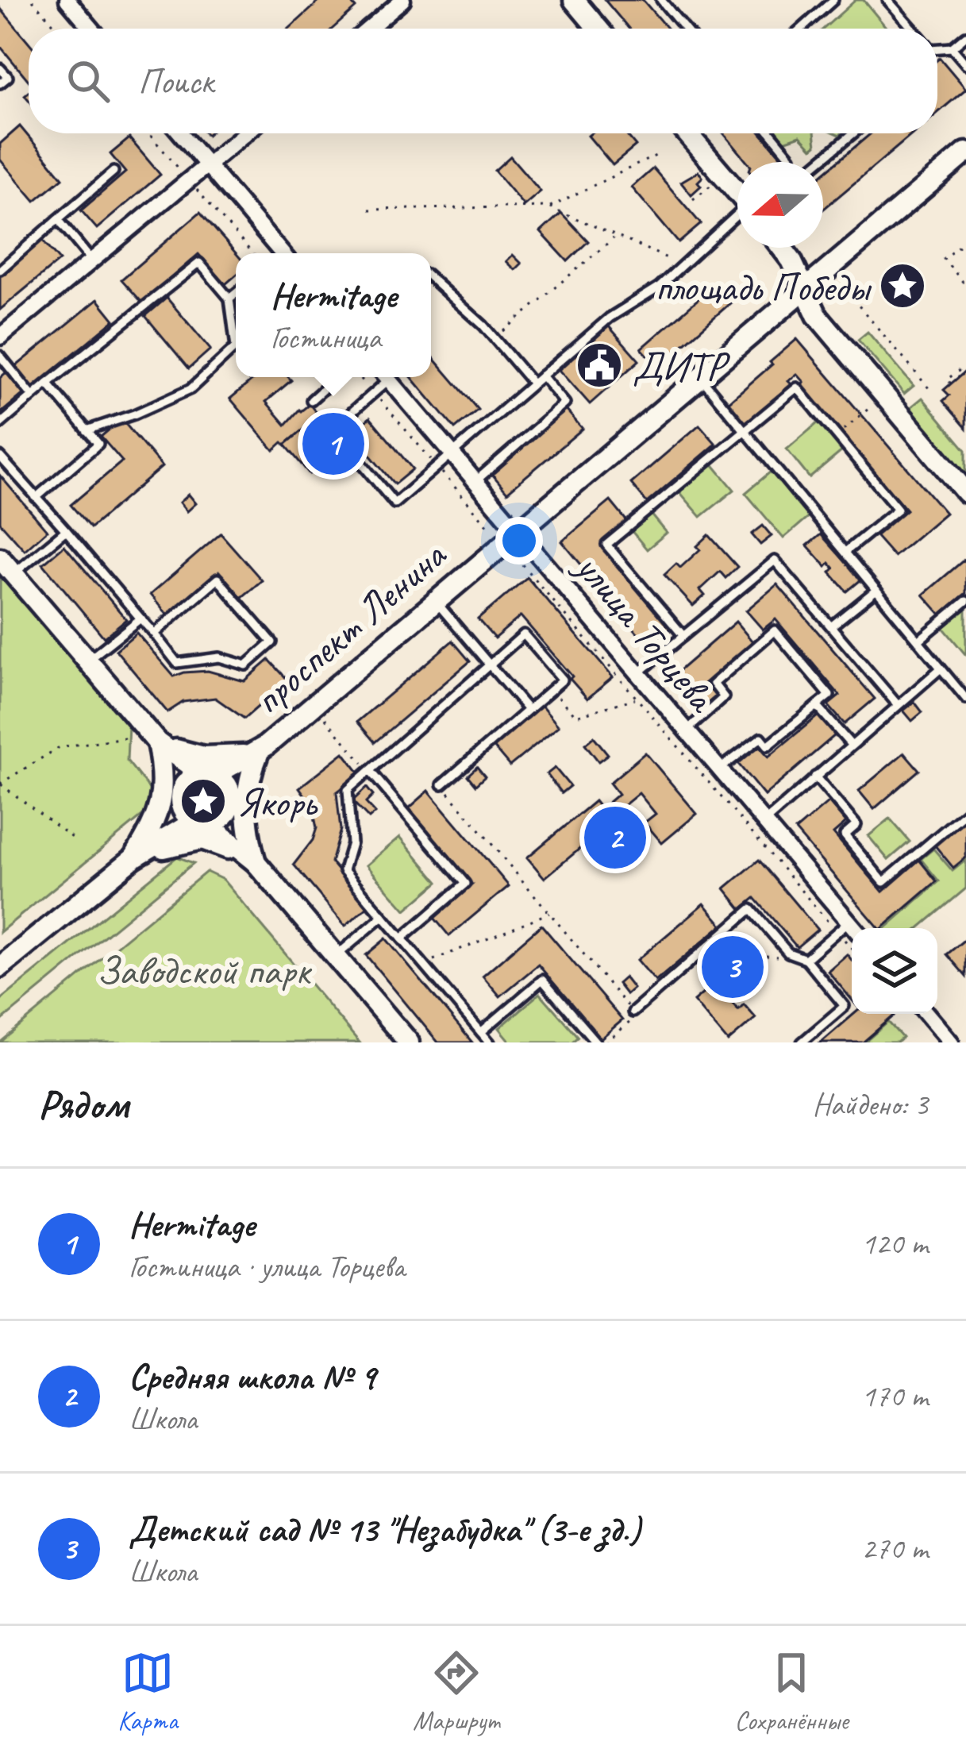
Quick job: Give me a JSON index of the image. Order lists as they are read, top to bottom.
{
  "streets": {
    "street": ["проспект Ленина", "улица Торцева"]
  },
  "crossings": [
    ["проспект Ленина", "улица Торцева"]
  ],
  "parks": ["Заводской парк"],
  "places": {
    "place": ["площадь Победы", "Якорь"],
    "public building": ["ДИТР"]
  },
  "north": "left",
  "page": {
    "search": "Поиск",
    "popup": ["Hermitage", "Гостиница"],
    "pins": ["1", "2", "3"],
    "heading": ["Рядом", "Найдено: 3"],
    "list": [
      {
        "mark": "1",
        "name": "Hermitage",
        "note": "Гостиница · улица Торцева",
        "value": "120 m"
      },
      {
        "mark": "2",
        "name": "Средняя школа № 9",
        "note": "Школа",
        "value": "170 m"
      },
      {
        "mark": "3",
        "name": "Детский сад № 13 \"Незабудка\" (3-е зд.)",
        "note": "Школа",
        "value": "270 m"
      }
    ],
    "nav": ["Карта", "Маршрут", "Сохранённые"]
  }
}
